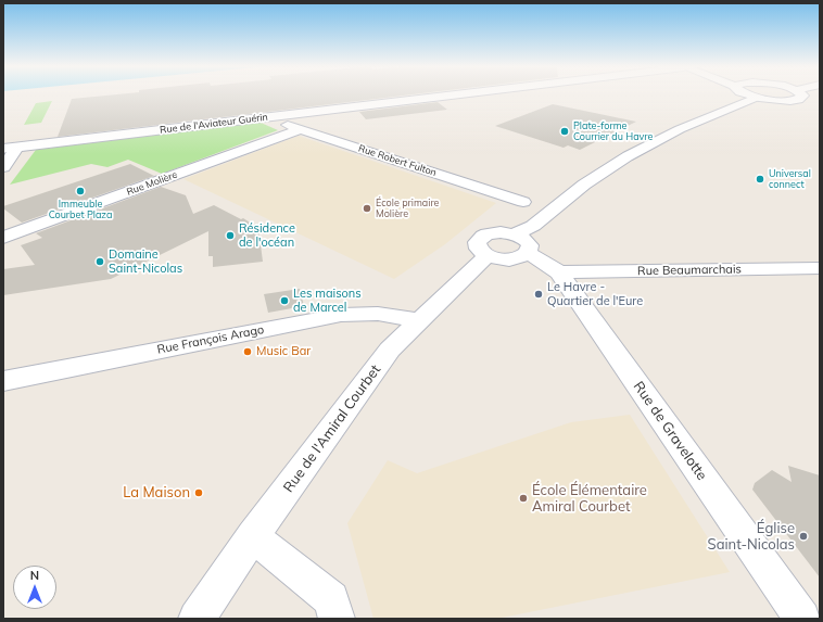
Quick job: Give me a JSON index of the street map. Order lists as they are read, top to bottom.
{
  "streets": {
    "street": [
      "Rue de l'Aviateur Guérin",
      "Rue Robert Fulton",
      "Rue Molière",
      "Rue Beaumarchais",
      "Rue François Arago",
      "Rue de l'Amiral Courbet",
      "Rue de Gravelotte"
    ]
  },
  "crossings": [
    ["Rue de l'Aviateur Guérin", "Rue Robert Fulton"],
    ["Rue Robert Fulton", "Rue Molière"],
    ["Rue Beaumarchais", "Rue de Gravelotte"],
    ["Rue François Arago", "Rue de l'Amiral Courbet"]
  ],
  "places": [
    "Plate-forme Courrier du Havre",
    "Universal connect",
    "Immeuble Courbet Plaza",
    "École primaire Molière",
    "Résidence de l'océan",
    "Domaine Saint-Nicolas",
    "Le Havre - Quartier de l'Eure",
    "Les maisons de Marcel",
    "Music Bar",
    "La Maison",
    "École Élémentaire Amiral Courbet",
    "Église Saint-Nicolas"
  ],
  "north": "top"
}
